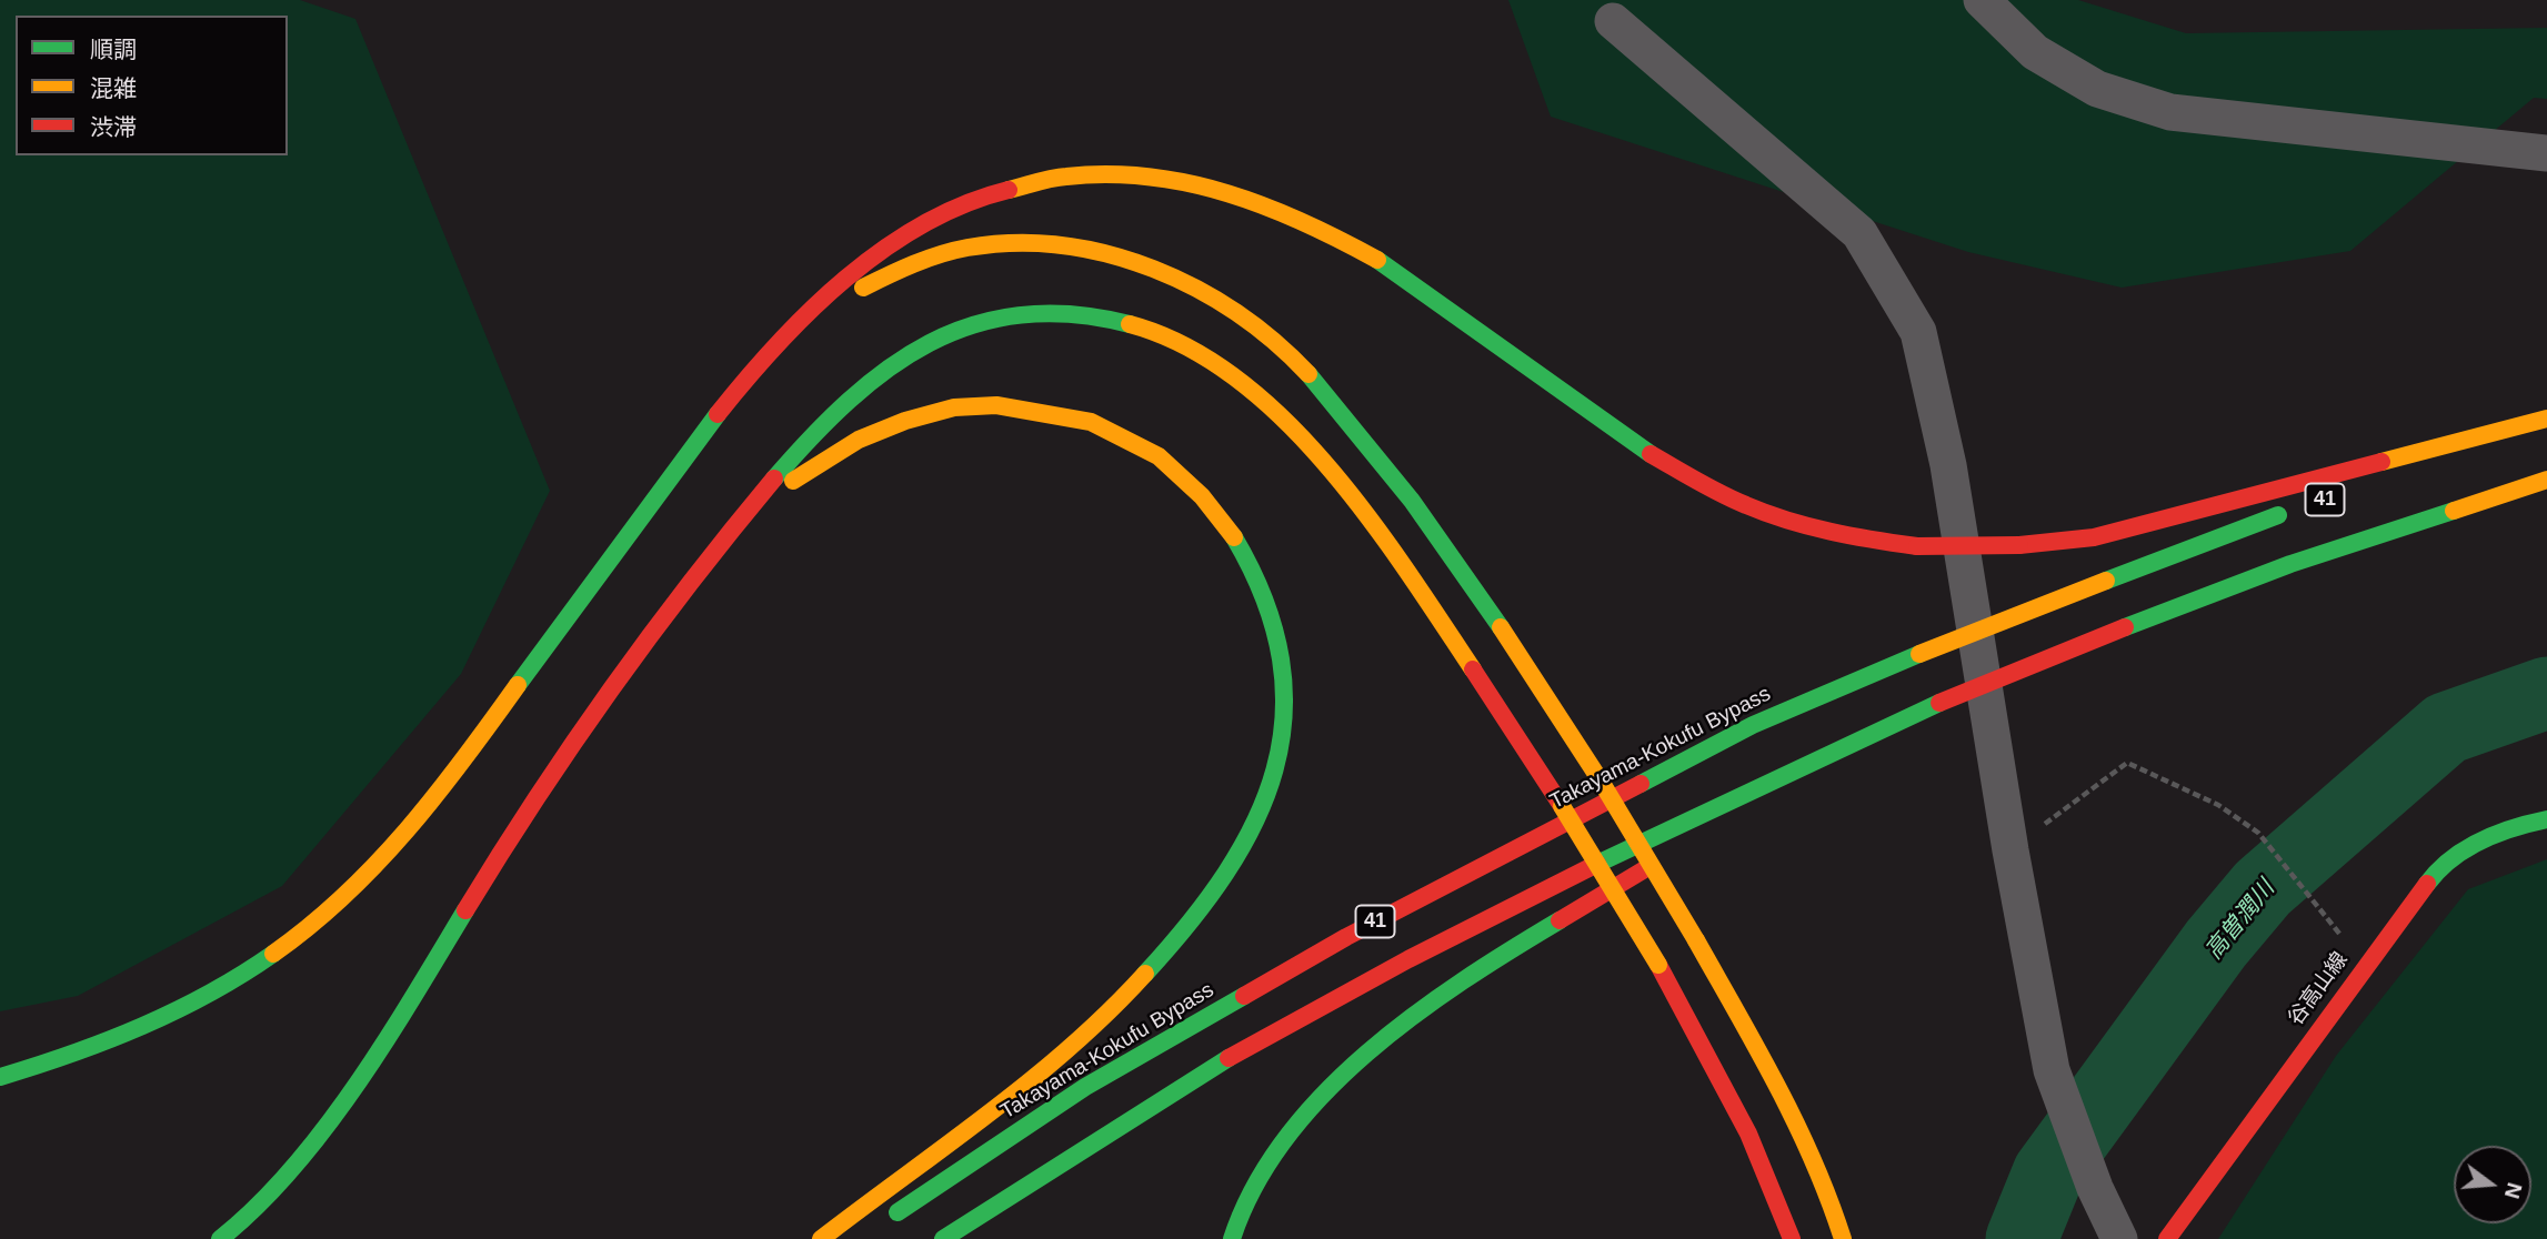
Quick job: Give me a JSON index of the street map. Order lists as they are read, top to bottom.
{
  "streets": {
    "main road": ["41", "Takayama-Kokufu Bypass", "谷高山線"]
  },
  "water": ["高曽潤川"],
  "legend": ["順調", "混雑", "渋滞"],
  "north": "right"
}
